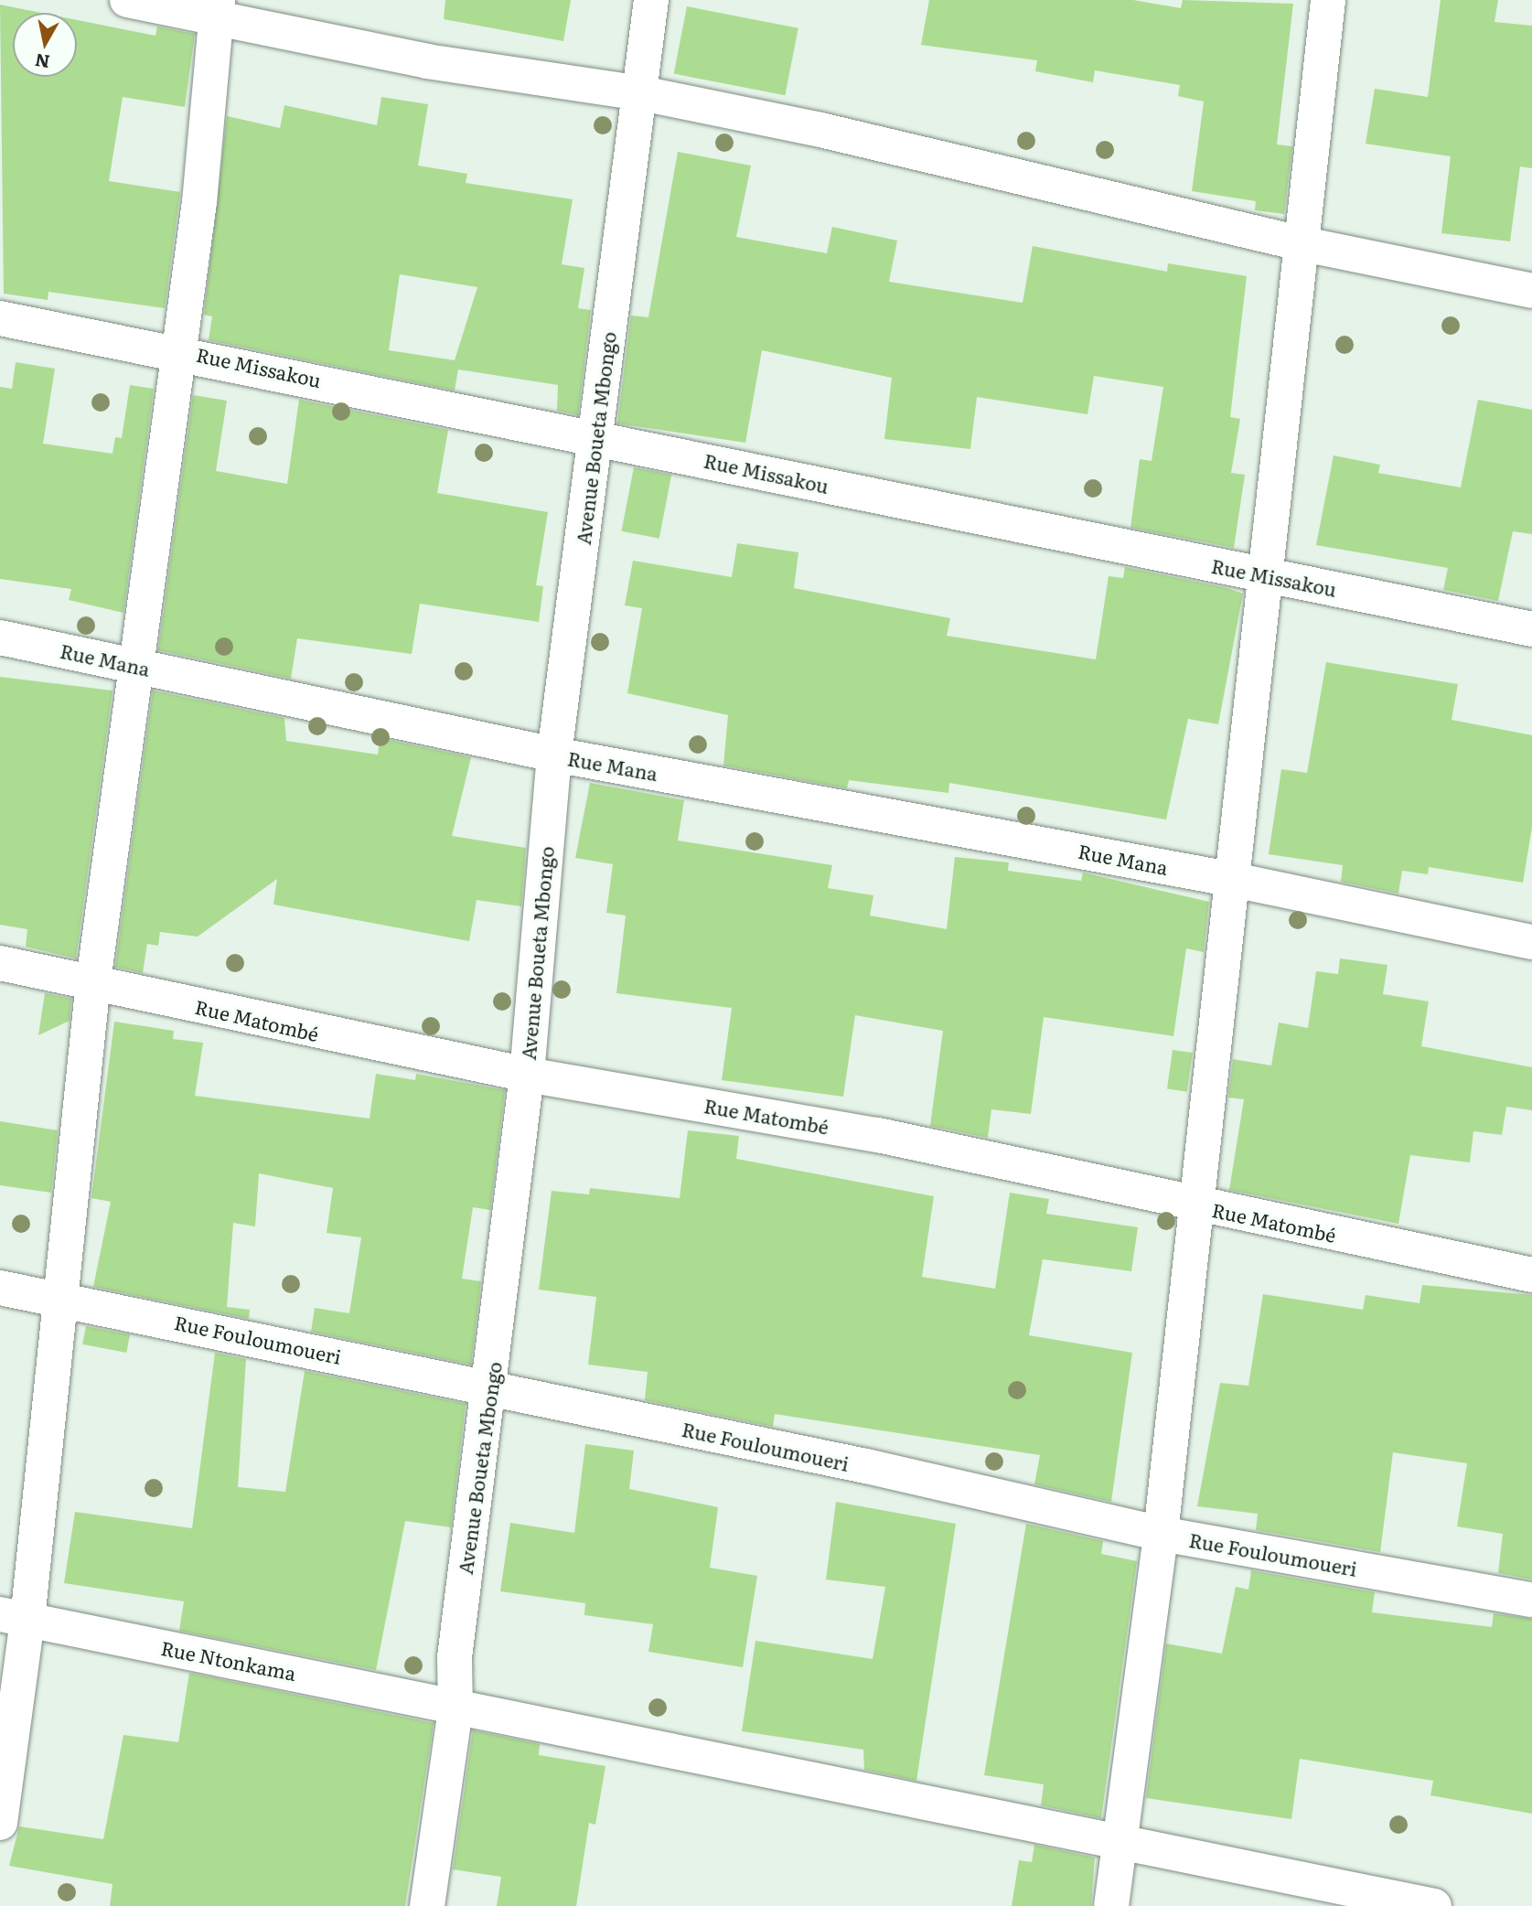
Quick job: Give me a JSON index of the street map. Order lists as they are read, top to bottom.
{
  "streets": {
    "street": [
      "Rue Missakou",
      "Avenue Boueta Mbongo",
      "Rue Mana",
      "Rue Matombé",
      "Rue Fouloumoueri",
      "Rue Ntonkama"
    ]
  },
  "crossings": [
    ["Rue Missakou", "Avenue Boueta Mbongo"],
    ["Avenue Boueta Mbongo", "Rue Mana"],
    ["Avenue Boueta Mbongo", "Rue Matombé"],
    ["Avenue Boueta Mbongo", "Rue Fouloumoueri"],
    ["Avenue Boueta Mbongo", "Rue Ntonkama"]
  ],
  "north": "bottom"
}
